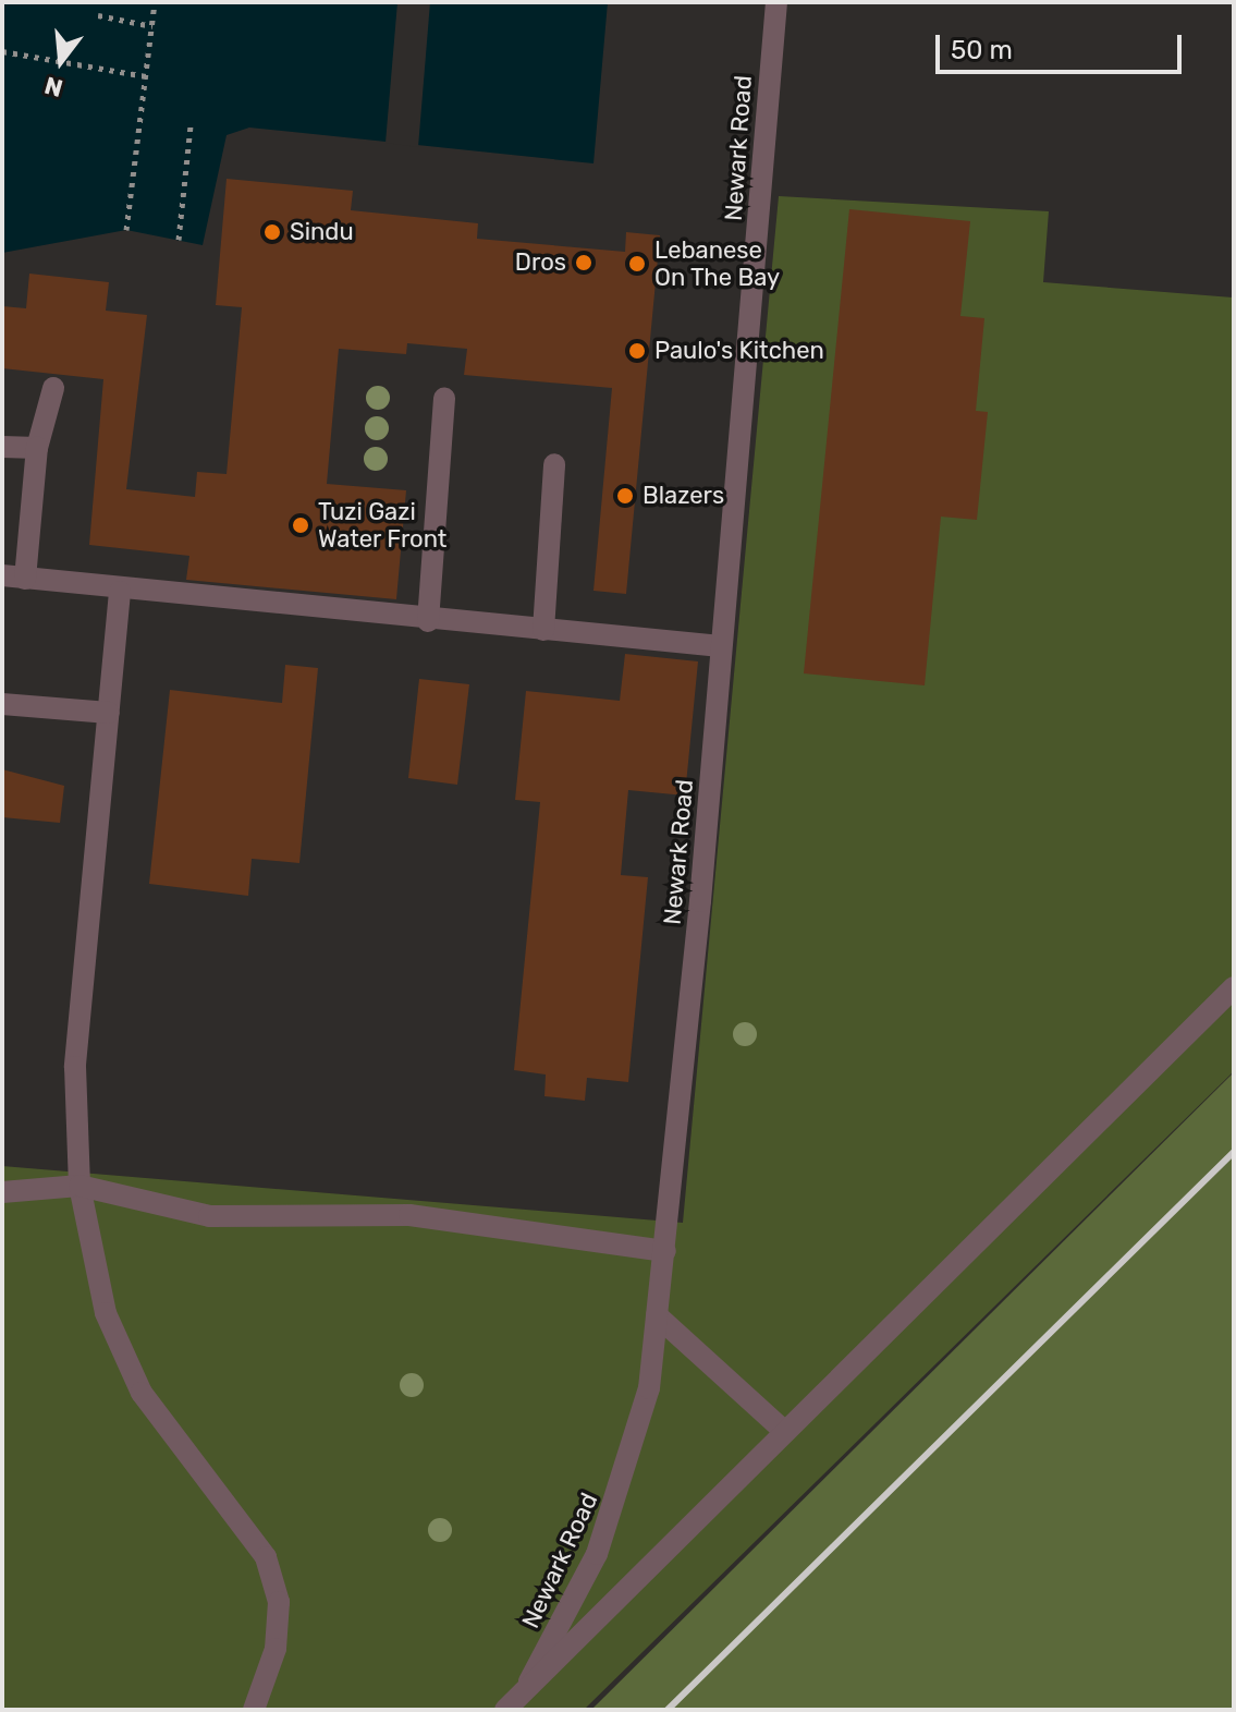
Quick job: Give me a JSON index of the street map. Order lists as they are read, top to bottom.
{
  "streets": {
    "street": ["Newark Road"]
  },
  "places": [
    "Sindu",
    "Dros",
    "Lebanese On The Bay",
    "Paulo's Kitchen",
    "Blazers",
    "Tuzi Gazi Water Front"
  ],
  "scale_bar": "50 m",
  "north": "bottom"
}
